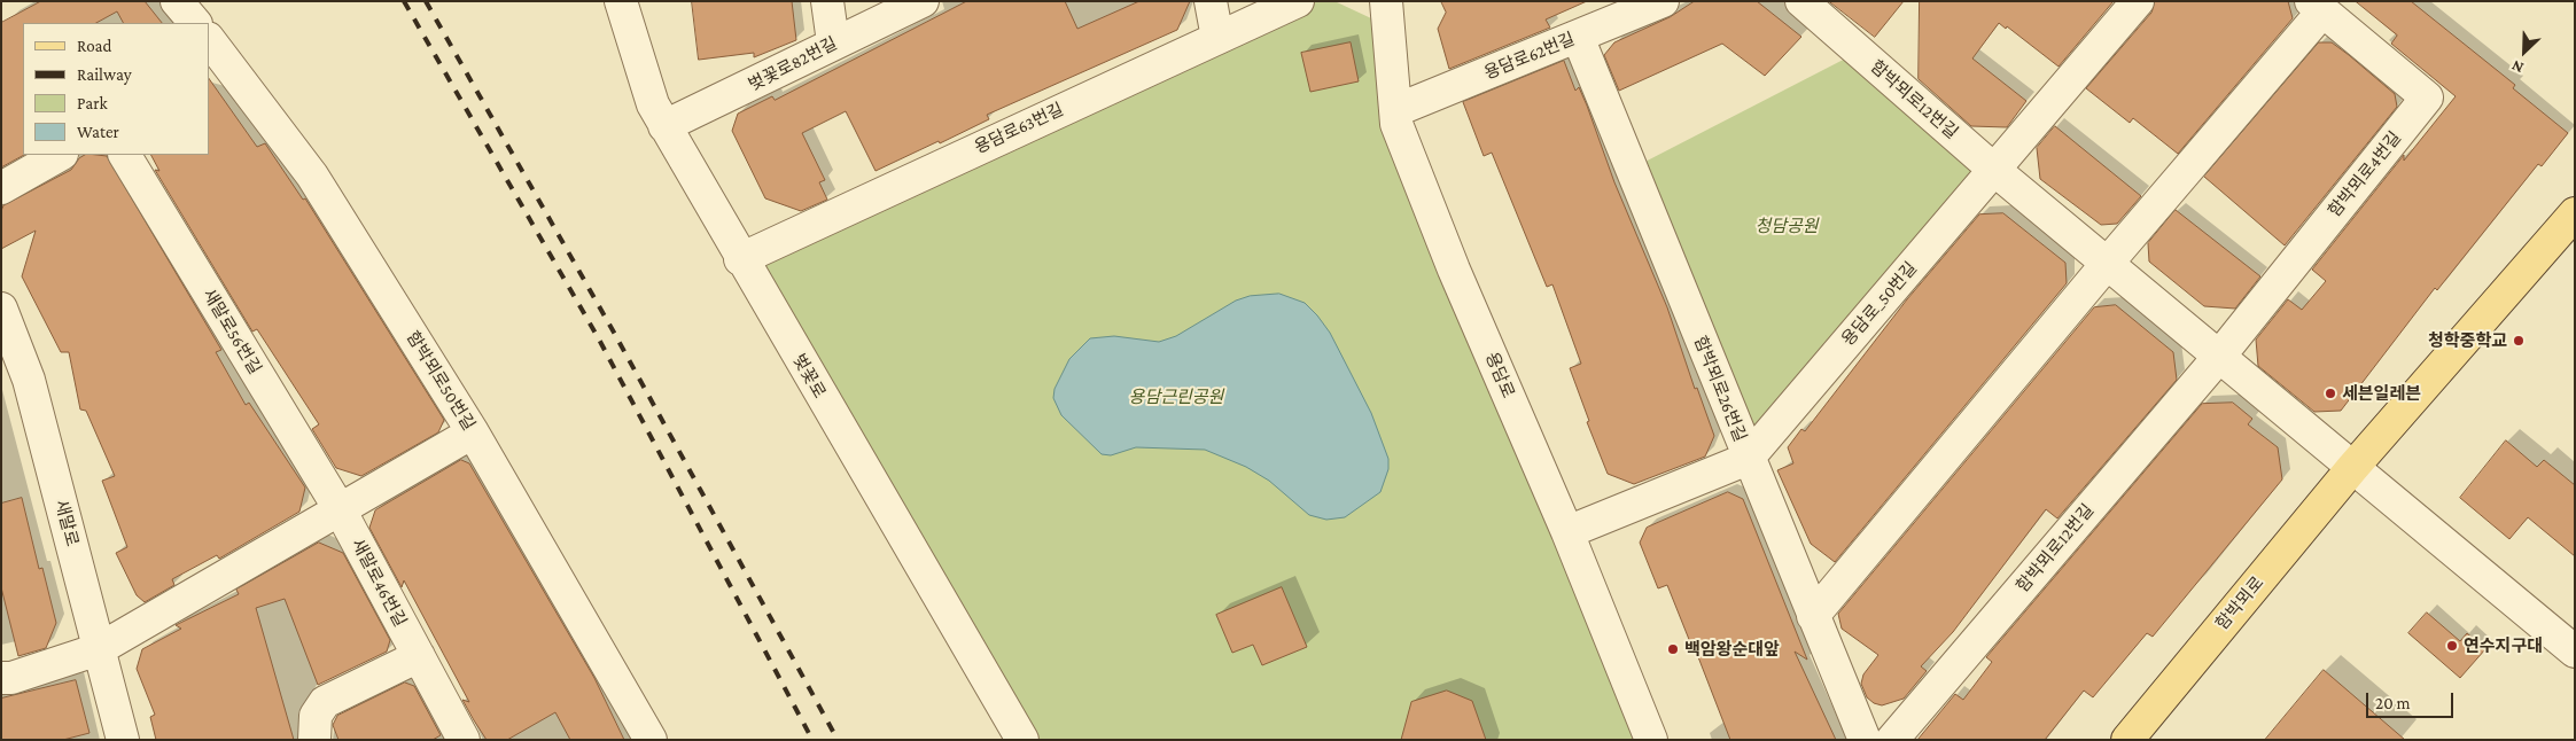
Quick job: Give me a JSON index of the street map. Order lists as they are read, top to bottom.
{
  "streets": {
    "main road": ["함박뫼로"],
    "street": [
      "용담로62번길",
      "벚꽃로82번길",
      "함박뫼로12번길",
      "용담로63번길",
      "함박뫼로4번길",
      "용담로_50번길",
      "새말로56번길",
      "용담로",
      "벚꽃로",
      "함박뫼로50번길",
      "함박뫼로26번길",
      "새말로",
      "새말로46번길"
    ]
  },
  "crossings": [
    ["용담로62번길", "용담로"],
    ["용담로62번길", "함박뫼로26번길"],
    ["벚꽃로82번길", "벚꽃로"],
    ["함박뫼로12번길", "함박뫼로4번길"],
    ["함박뫼로12번길", "용담로_50번길"],
    ["함박뫼로12번길", "함박뫼로"],
    ["용담로63번길", "벚꽃로"],
    ["용담로_50번길", "용담로"],
    ["용담로_50번길", "함박뫼로26번길"],
    ["새말로56번길", "새말로46번길"]
  ],
  "parks": ["청담공원", "용담근린공원"],
  "places": [
    "청학중학교",
    "세븐일레븐",
    "연수지구대",
    "백암왕순대앞"
  ],
  "legend": [
    "Road",
    "Railway",
    "Park",
    "Water"
  ],
  "scale_bar": "20 m",
  "north": "bottom left"
}
